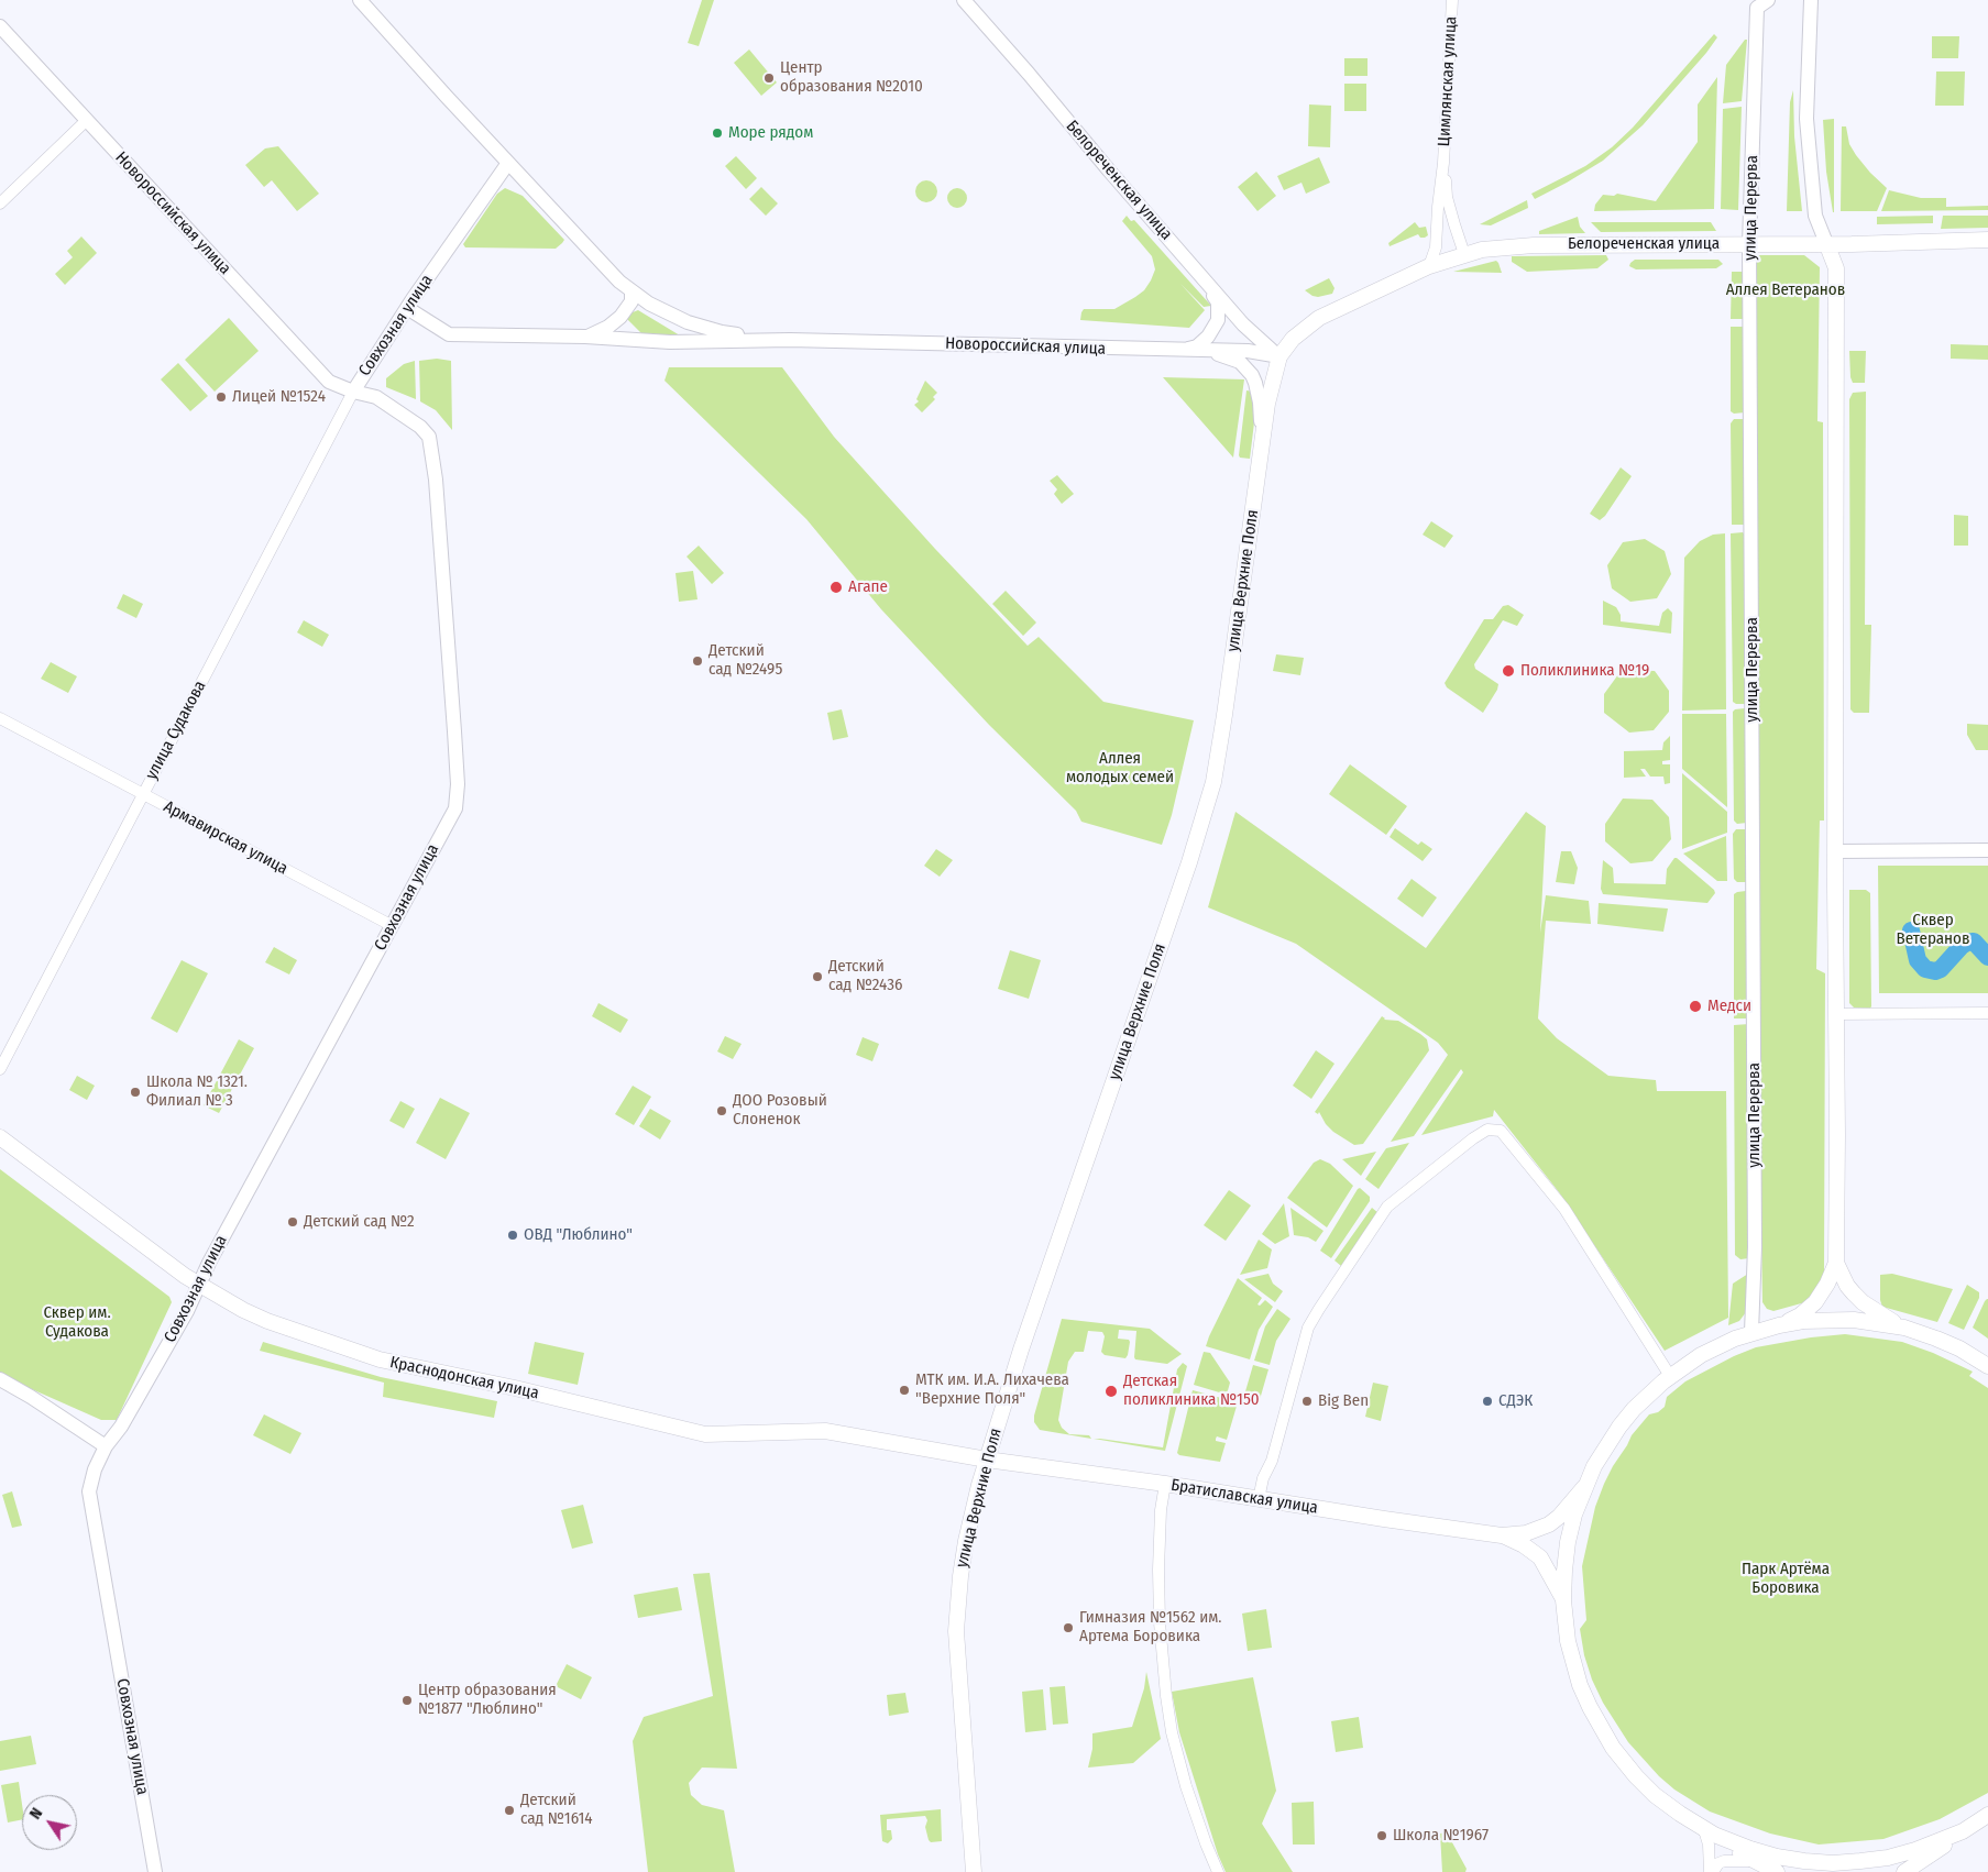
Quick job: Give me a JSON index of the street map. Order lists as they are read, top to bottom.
{
  "streets": {
    "main road": [
      "Белореченская улица",
      "улица Верхние Поля",
      "Краснодонская улица",
      "Братиславская улица"
    ],
    "street": [
      "Цимлянская улица",
      "улица Перерва",
      "Новороссийская улица",
      "Совхозная улица",
      "улица Судакова",
      "Армавирская улица"
    ]
  },
  "crossings": [
    ["Цимлянская улица", "Белореченская улица"],
    ["Цимлянская улица", "улица Верхние Поля"],
    ["Белореченская улица", "улица Перерва"],
    ["Белореченская улица", "Новороссийская улица"],
    ["Белореченская улица", "улица Верхние Поля"],
    ["улица Перерва", "Братиславская улица"],
    ["Новороссийская улица", "Совхозная улица"],
    ["Новороссийская улица", "улица Верхние Поля"],
    ["Новороссийская улица", "улица Судакова"],
    ["Совхозная улица", "улица Судакова"],
    ["Совхозная улица", "Армавирская улица"],
    ["Совхозная улица", "Краснодонская улица"],
    ["улица Верхние Поля", "Краснодонская улица"],
    ["улица Верхние Поля", "Братиславская улица"],
    ["улица Судакова", "Армавирская улица"],
    ["Краснодонская улица", "Братиславская улица"]
  ],
  "parks": [
    "Аллея Ветеранов",
    "Аллея молодых семей",
    "Сквер Ветеранов",
    "Сквер им. Судакова",
    "Парк Артёма Боровика"
  ],
  "places": [
    "Центр образования №2010",
    "Море рядом",
    "Лицей №1524",
    "Агапе",
    "Детский сад №2495",
    "Поликлиника №19",
    "Детский сад №2436",
    "Медси",
    "Школа № 1321. Филиал № 3",
    "ДОО Розовый Слоненок",
    "Детский сад №2",
    "ОВД \"Люблино\"",
    "МТК им. И.А. Лихачева \"Верхние Поля\"",
    "Детская поликлиника №150",
    "Big Ben",
    "СДЭК",
    "Гимназия №1562 им. Артема Боровика",
    "Центр образования №1877 \"Люблино\"",
    "Детский сад №1614",
    "Школа №1967"
  ],
  "north": "top left"
}
